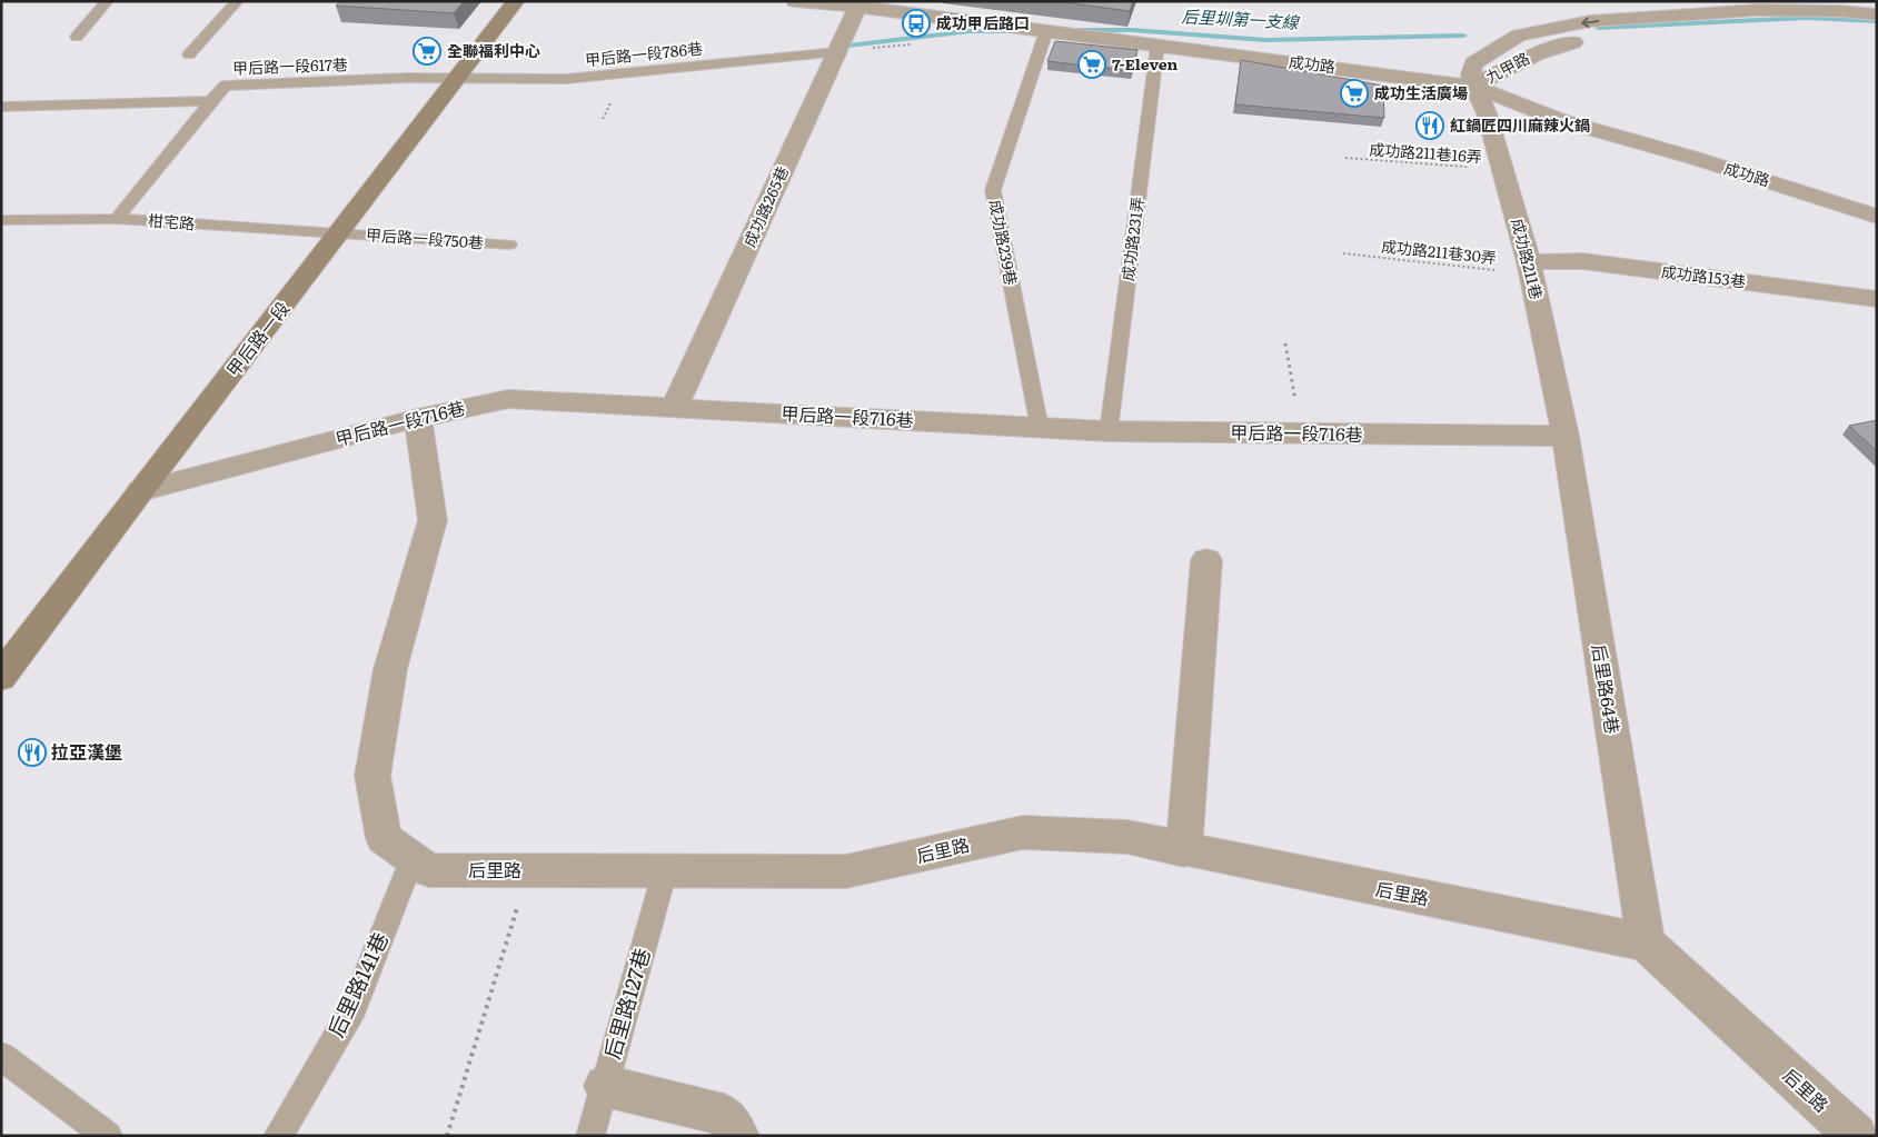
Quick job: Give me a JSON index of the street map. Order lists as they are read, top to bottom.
{
  "streets": {
    "main road": ["甲后路一段"],
    "street": [
      "成功路",
      "九甲路",
      "成功路265巷",
      "成功路211巷",
      "成功路153巷",
      "甲后路一段716巷",
      "后里路64巷",
      "后里路"
    ],
    "lane": [
      "甲后路一段786巷",
      "甲后路一段617巷",
      "柑宅路",
      "甲后路一段750巷",
      "成功路231弄",
      "成功路239巷",
      "后里路141巷",
      "后里路127巷"
    ],
    "path": ["成功路211巷16弄", "成功路211巷30弄"]
  },
  "crossings": [
    ["甲后路一段786巷", "甲后路一段617巷"],
    ["甲后路一段786巷", "成功路265巷"],
    ["甲后路一段786巷", "甲后路一段"],
    ["成功路", "九甲路"],
    ["成功路", "成功路265巷"],
    ["成功路", "成功路231弄"],
    ["成功路", "成功路239巷"],
    ["成功路", "成功路211巷"],
    ["甲后路一段617巷", "柑宅路"],
    ["甲后路一段617巷", "甲后路一段"],
    ["九甲路", "成功路211巷"],
    ["成功路211巷16弄", "成功路211巷"],
    ["成功路265巷", "甲后路一段716巷"],
    ["柑宅路", "甲后路一段750巷"],
    ["柑宅路", "甲后路一段"],
    ["甲后路一段750巷", "甲后路一段"],
    ["成功路231弄", "甲后路一段716巷"],
    ["成功路239巷", "甲后路一段716巷"],
    ["成功路211巷30弄", "成功路211巷"],
    ["成功路211巷30弄", "成功路153巷"],
    ["成功路211巷", "成功路153巷"],
    ["成功路211巷", "甲后路一段716巷"],
    ["成功路211巷", "后里路64巷"],
    ["甲后路一段", "甲后路一段716巷"],
    ["甲后路一段716巷", "后里路64巷"],
    ["甲后路一段716巷", "后里路"],
    ["后里路64巷", "后里路"],
    ["后里路", "后里路141巷"],
    ["后里路", "后里路127巷"]
  ],
  "water": ["后里圳第一支線"],
  "places": {
    "bus stop": ["成功甲后路口"],
    "supermarket": ["全聯福利中心", "7-Eleven", "成功生活廣場"],
    "restaurant": ["紅鍋匠四川麻辣火鍋", "拉亞漢堡"]
  }
}
